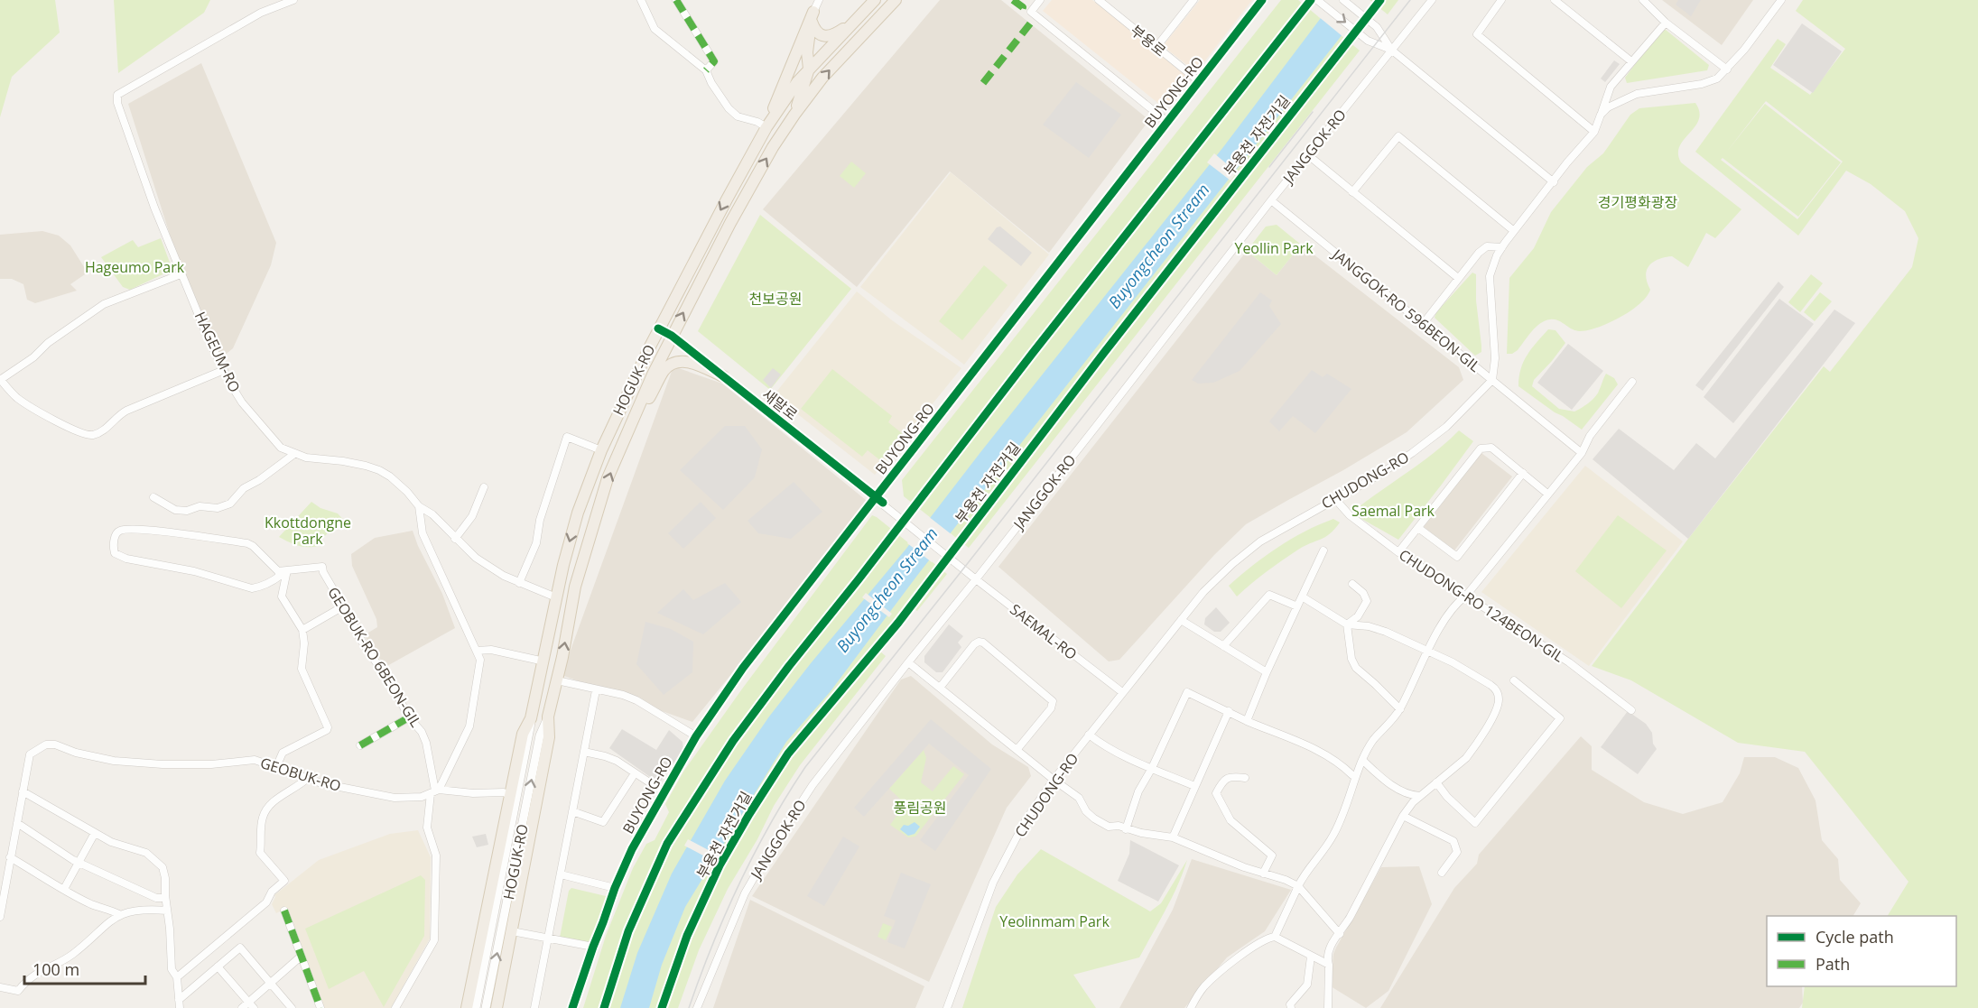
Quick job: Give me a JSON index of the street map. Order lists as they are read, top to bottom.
{
  "streets": {
    "main road": ["HOGUK-RO"],
    "street": [
      "부용로",
      "BUYONG-RO",
      "JANGGOK-RO",
      "JANGGOK-RO 596BEON-GIL",
      "HAGEUM-RO",
      "새말로",
      "CHUDONG-RO",
      "CHUDONG-RO 124BEON-GIL",
      "SAEMAL-RO",
      "GEOBUK-RO 6BEON-GIL",
      "GEOBUK-RO"
    ],
    "cycle path": ["부용천 자전거길"]
  },
  "crossings": [
    ["부용로", "BUYONG-RO"],
    ["BUYONG-RO", "새말로"],
    ["JANGGOK-RO", "JANGGOK-RO 596BEON-GIL"],
    ["JANGGOK-RO", "SAEMAL-RO"],
    ["JANGGOK-RO 596BEON-GIL", "CHUDONG-RO"],
    ["HAGEUM-RO", "HOGUK-RO"],
    ["HOGUK-RO", "새말로"],
    ["HOGUK-RO", "GEOBUK-RO"],
    ["새말로", "SAEMAL-RO"],
    ["CHUDONG-RO", "CHUDONG-RO 124BEON-GIL"],
    ["CHUDONG-RO", "SAEMAL-RO"],
    ["GEOBUK-RO 6BEON-GIL", "GEOBUK-RO"]
  ],
  "water": ["Buyongcheon Stream"],
  "parks": [
    "경기평화광장",
    "Yeollin Park",
    "Hageumo Park",
    "천보공원",
    "Saemal Park",
    "Kkottdongne Park",
    "풍림공원",
    "Yeolinmam Park"
  ],
  "legend": ["Cycle path", "Path"],
  "scale_bar": "100 m"
}
